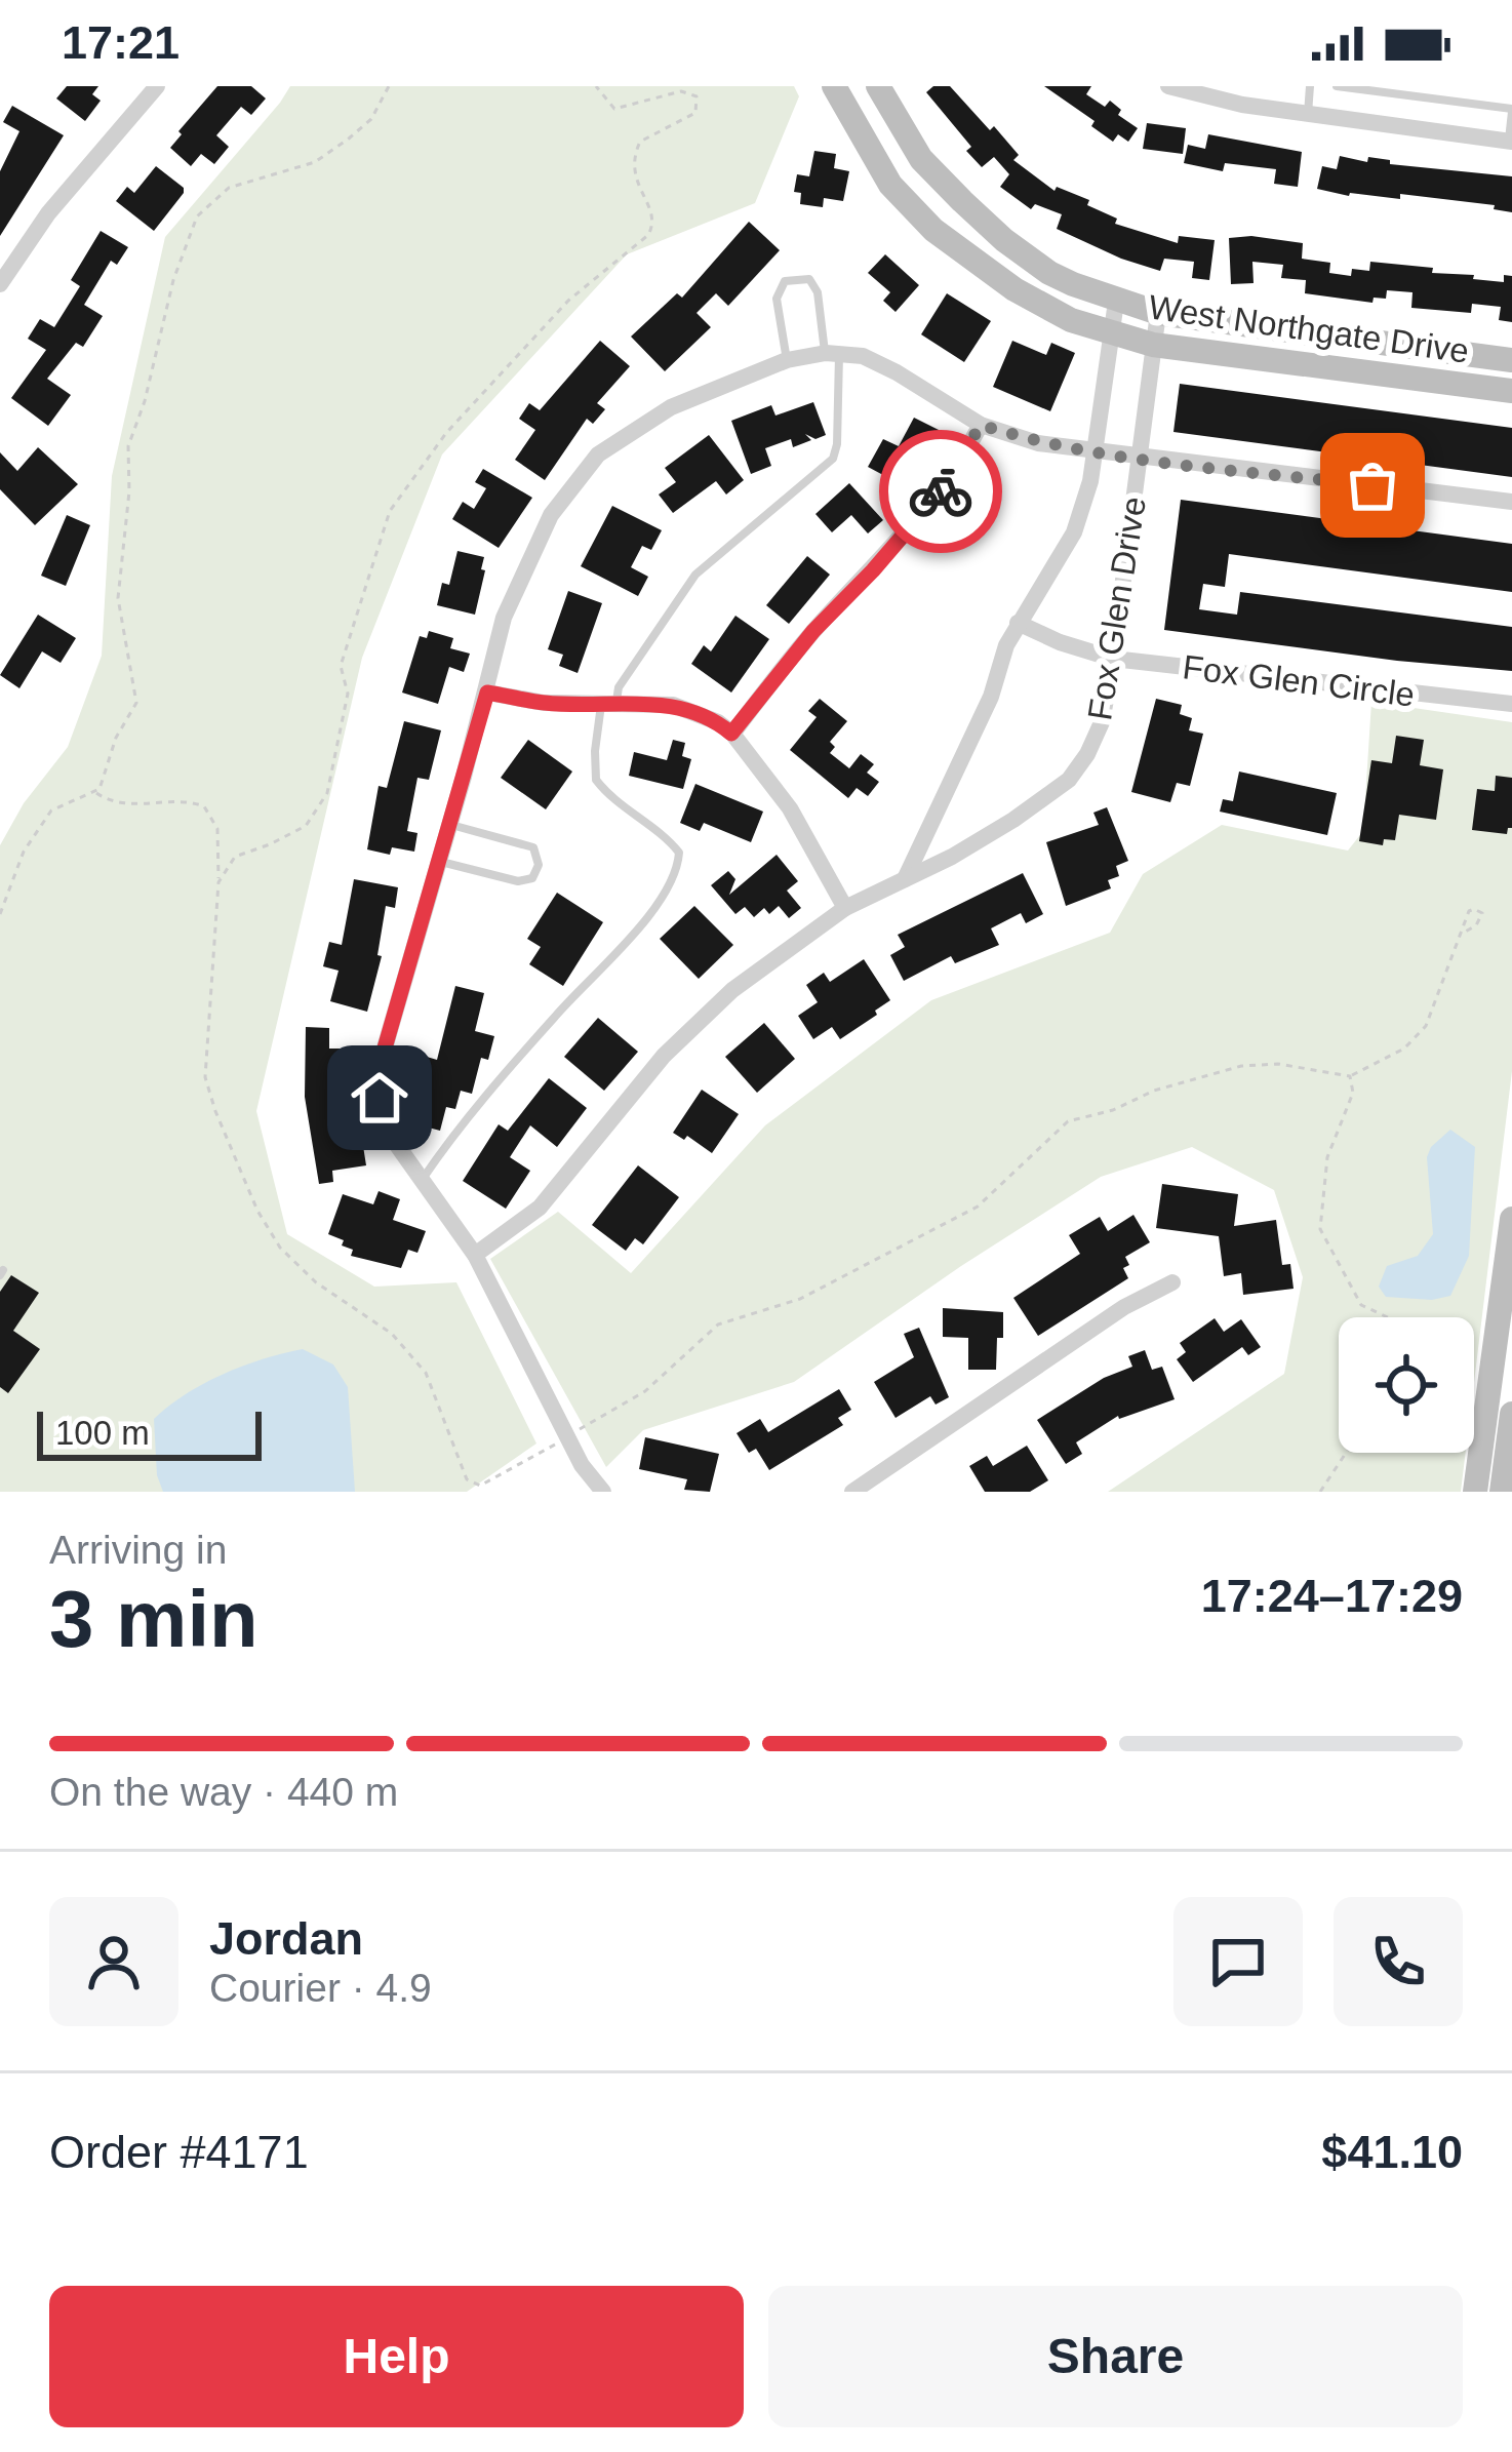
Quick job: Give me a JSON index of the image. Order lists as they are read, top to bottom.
{
  "streets": {
    "main road": ["West Northgate Drive"],
    "street": ["Fox Glen Drive", "Fox Glen Circle"]
  },
  "crossings": [
    ["West Northgate Drive", "Fox Glen Drive"],
    ["Fox Glen Drive", "Fox Glen Circle"]
  ],
  "scale_bar": "100 m",
  "page": {
    "status": "17:21",
    "scale": "100 m",
    "heading": ["3 min", "Arriving in", "17:24–17:29"],
    "panel": [
      "Jordan",
      "Courier · 4.9",
      "Order #4171",
      "$41.10"
    ],
    "bar": "On the way · 440 m",
    "buttons": ["Help", "Share"]
  }
}
